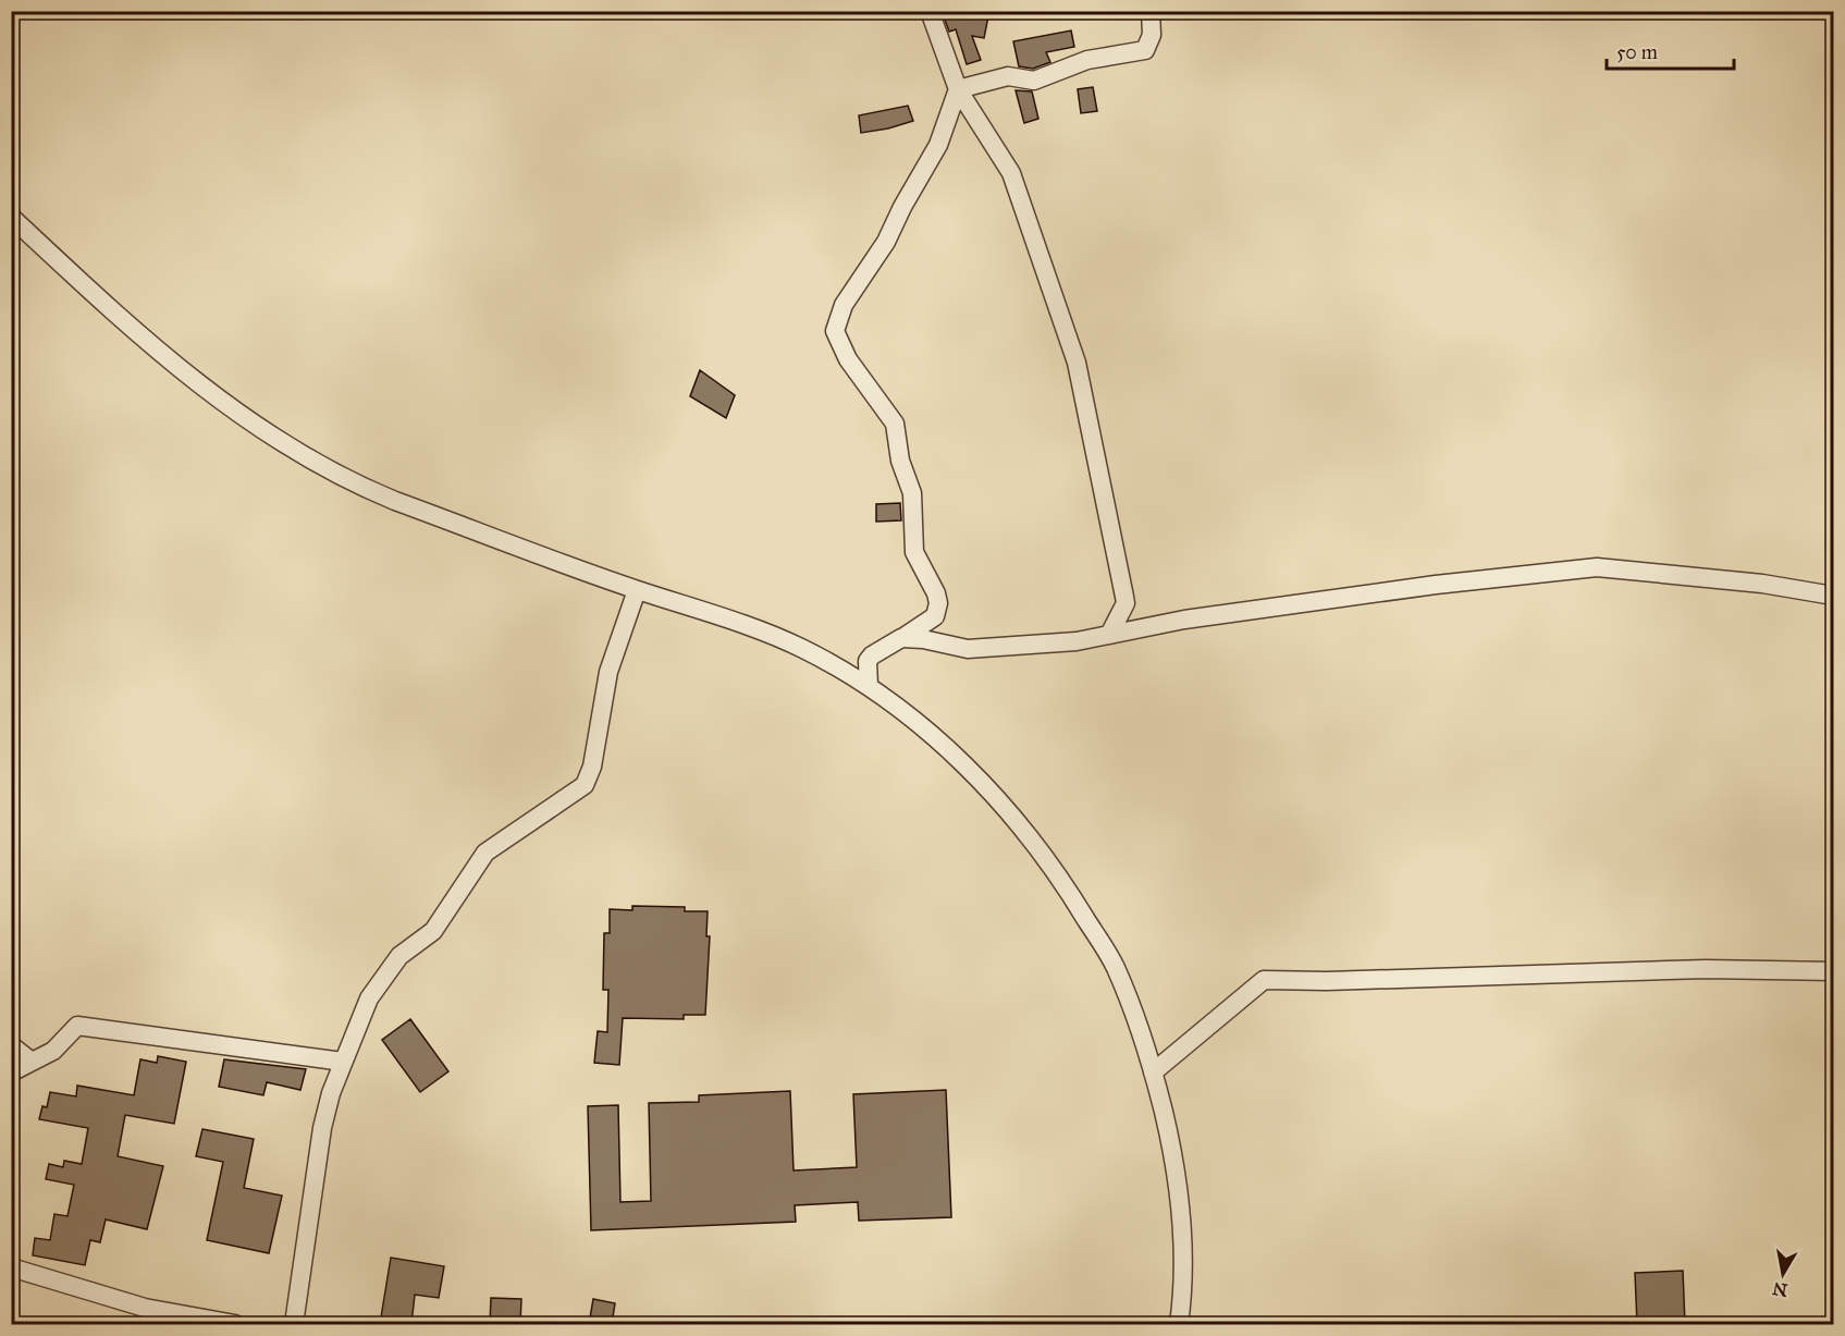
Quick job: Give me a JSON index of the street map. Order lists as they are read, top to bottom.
{
  "scale_bar": "50 m",
  "north": "bottom"
}
